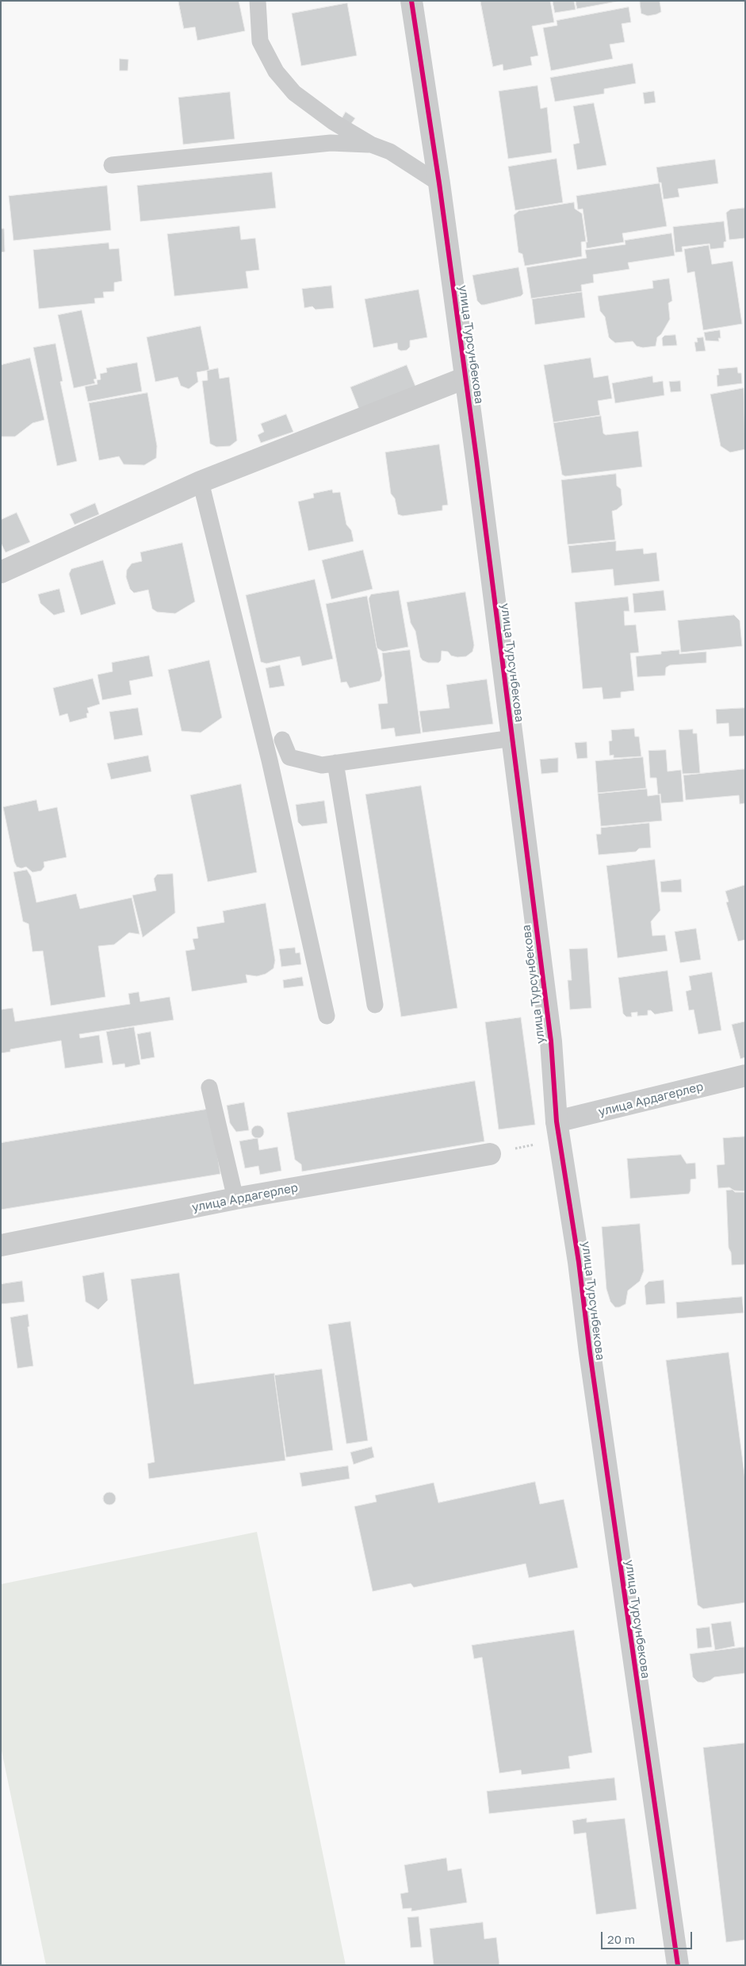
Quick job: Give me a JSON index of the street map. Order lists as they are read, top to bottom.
{
  "streets": {
    "street": ["улица Турсунбекова", "улица Ардагерлер"]
  },
  "crossings": [
    ["улица Турсунбекова", "улица Ардагерлер"]
  ],
  "scale_bar": "20 m"
}
